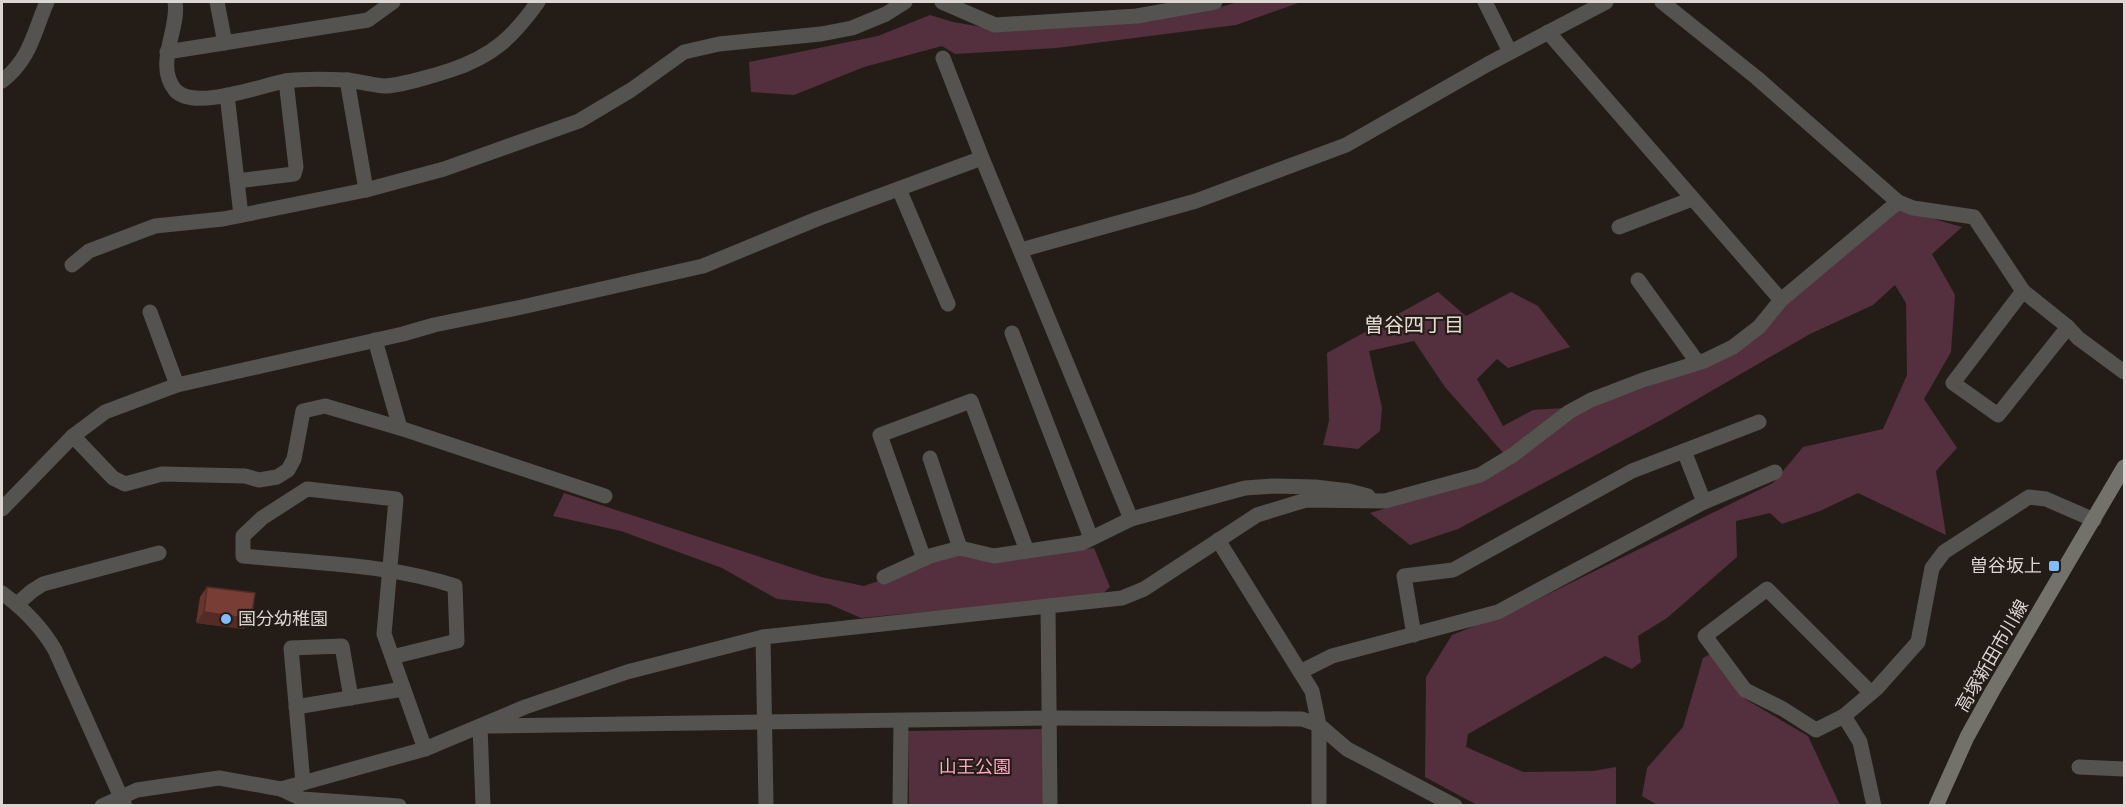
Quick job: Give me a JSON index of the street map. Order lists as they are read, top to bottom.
{
  "streets": {
    "main road": ["高塚新田市川線"]
  },
  "districts": ["曽谷四丁目"],
  "parks": ["山王公園"],
  "places": {
    "transit": ["曽谷坂上"],
    "other": ["国分幼稚園"]
  }
}
